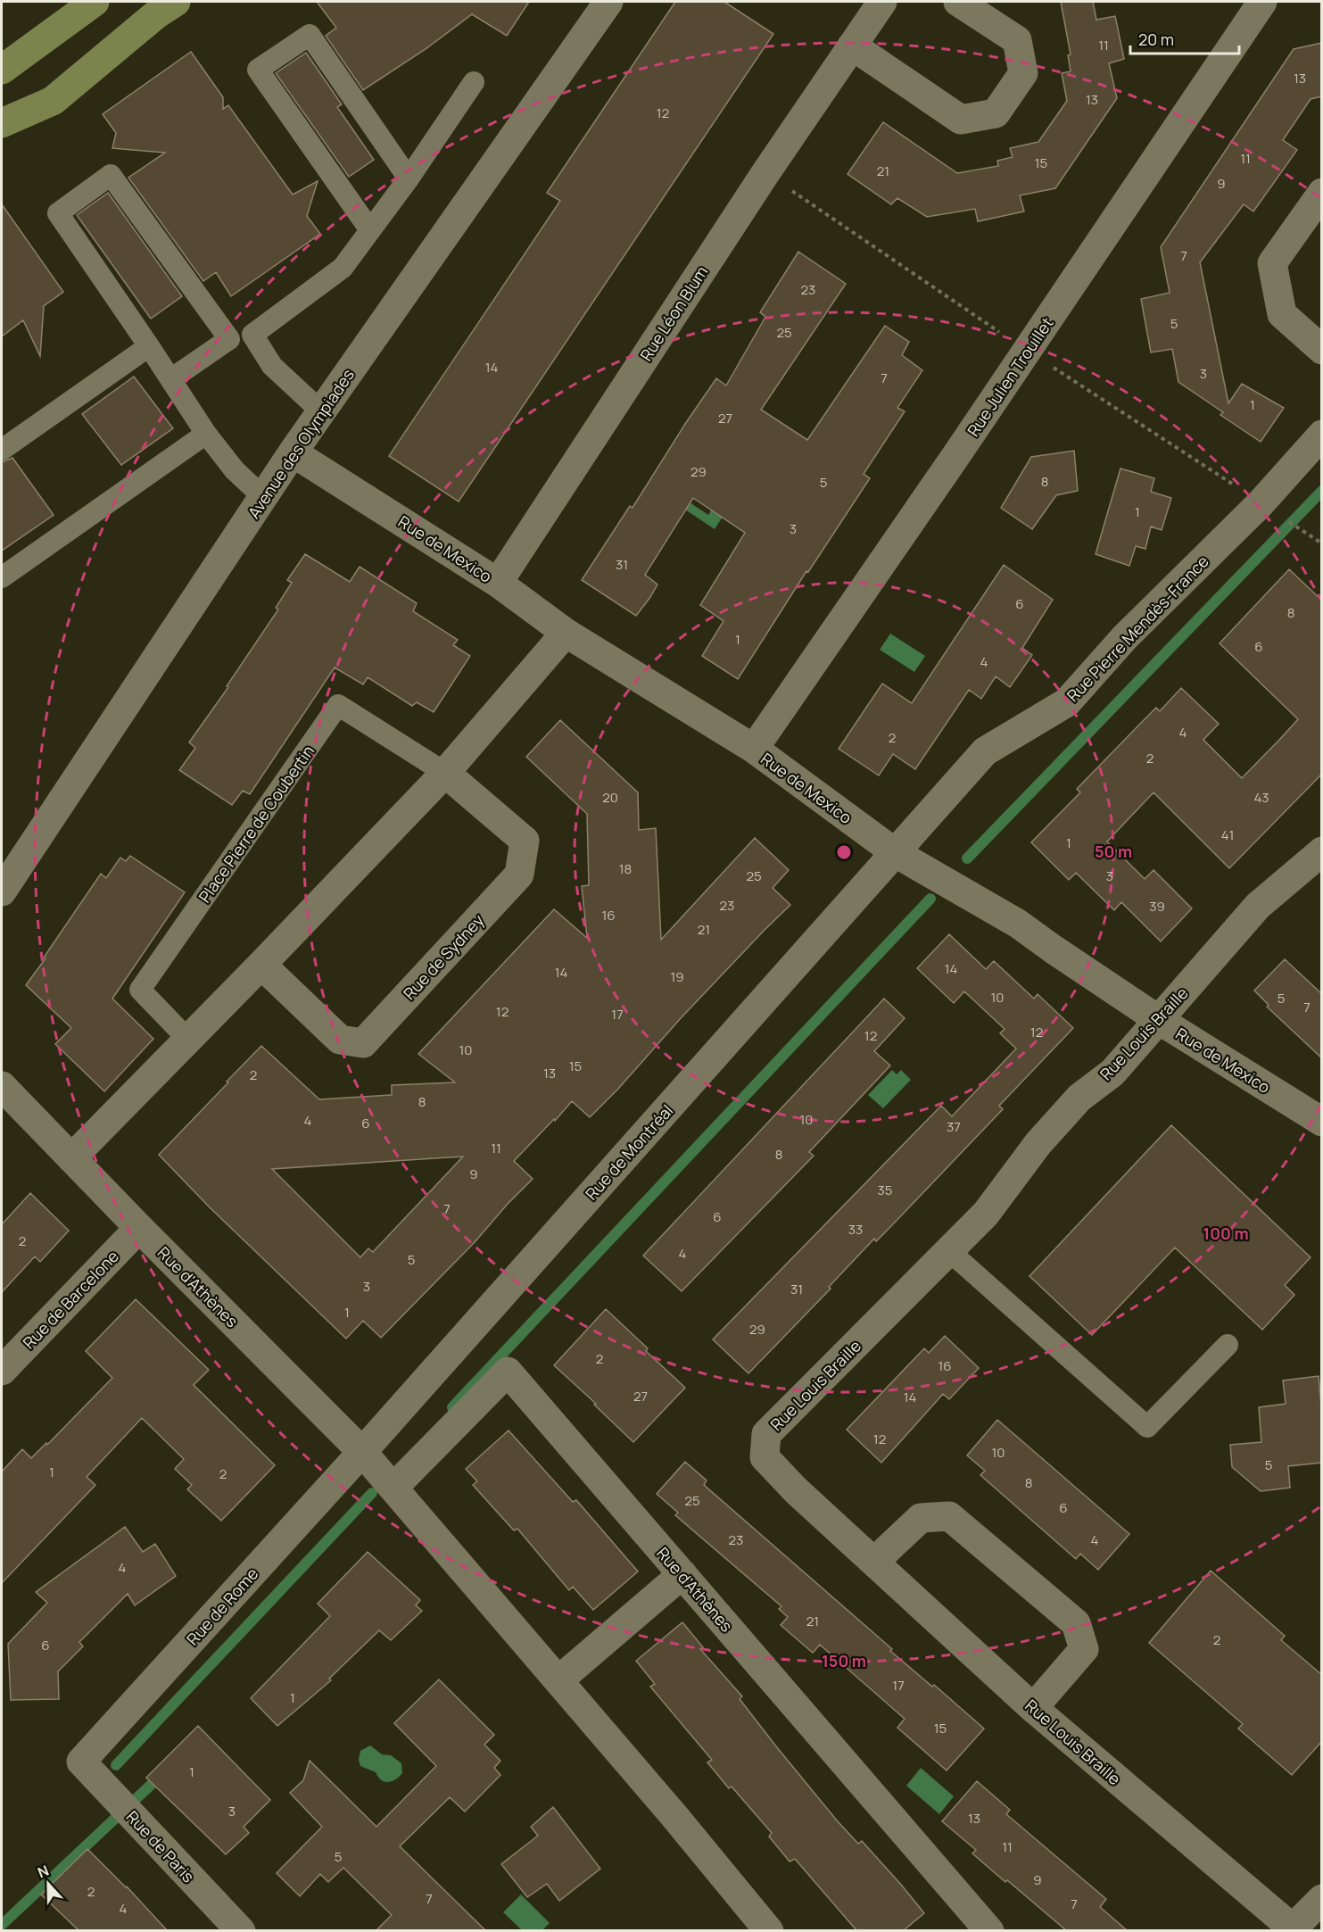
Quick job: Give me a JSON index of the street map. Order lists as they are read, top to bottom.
{
  "streets": {
    "street": [
      "Rue Léon Blum",
      "Rue Julien Trouillet",
      "Avenue des Olympiades",
      "Rue de Mexico",
      "Rue Pierre Mendès-France",
      "Rue de Sydney",
      "Rue Louis Braille",
      "Rue de Montréal",
      "Rue d'Athènes",
      "Rue de Barcelone",
      "Rue de Rome",
      "Rue de Paris"
    ],
    "lane": ["Place Pierre de Coubertin"]
  },
  "crossings": [
    ["Rue Léon Blum", "Rue de Mexico"],
    ["Rue Julien Trouillet", "Rue de Mexico"],
    ["Avenue des Olympiades", "Rue de Mexico"],
    ["Rue de Mexico", "Rue Pierre Mendès-France"],
    ["Rue de Mexico", "Rue Louis Braille"],
    ["Rue de Mexico", "Rue de Montréal"],
    ["Rue Pierre Mendès-France", "Rue de Montréal"],
    ["Place Pierre de Coubertin", "Rue de Sydney"],
    ["Rue de Montréal", "Rue d'Athènes"],
    ["Rue de Montréal", "Rue de Rome"],
    ["Rue d'Athènes", "Rue de Barcelone"],
    ["Rue d'Athènes", "Rue de Rome"],
    ["Rue de Rome", "Rue de Paris"]
  ],
  "house_numbers": [
    "11",
    "13",
    "13",
    "12",
    "11",
    "15",
    "21",
    "9",
    "7",
    "23",
    "5",
    "25",
    "14",
    "3",
    "7",
    "1",
    "27",
    "29",
    "8",
    "5",
    "1",
    "3",
    "31",
    "6",
    "8",
    "1",
    "6",
    "4",
    "4",
    "2",
    "2",
    "20",
    "43",
    "41",
    "1",
    "18",
    "25",
    "3",
    "23",
    "39",
    "16",
    "21",
    "14",
    "14",
    "19",
    "10",
    "5",
    "7",
    "12",
    "17",
    "12",
    "12",
    "10",
    "15",
    "13",
    "2",
    "8",
    "10",
    "4",
    "6",
    "37",
    "11",
    "8",
    "9",
    "35",
    "7",
    "6",
    "33",
    "2",
    "4",
    "5",
    "3",
    "31",
    "1",
    "29",
    "2",
    "16",
    "27",
    "14",
    "12",
    "10",
    "5",
    "1",
    "2",
    "8",
    "25",
    "6",
    "23",
    "4",
    "4",
    "21",
    "2",
    "6",
    "17",
    "1",
    "15",
    "1",
    "3",
    "13",
    "11",
    "5",
    "9",
    "2",
    "7",
    "7",
    "4"
  ],
  "scale_bar": "20 m",
  "north": "top",
  "rings": ["50 m", "100 m", "150 m"]
}
